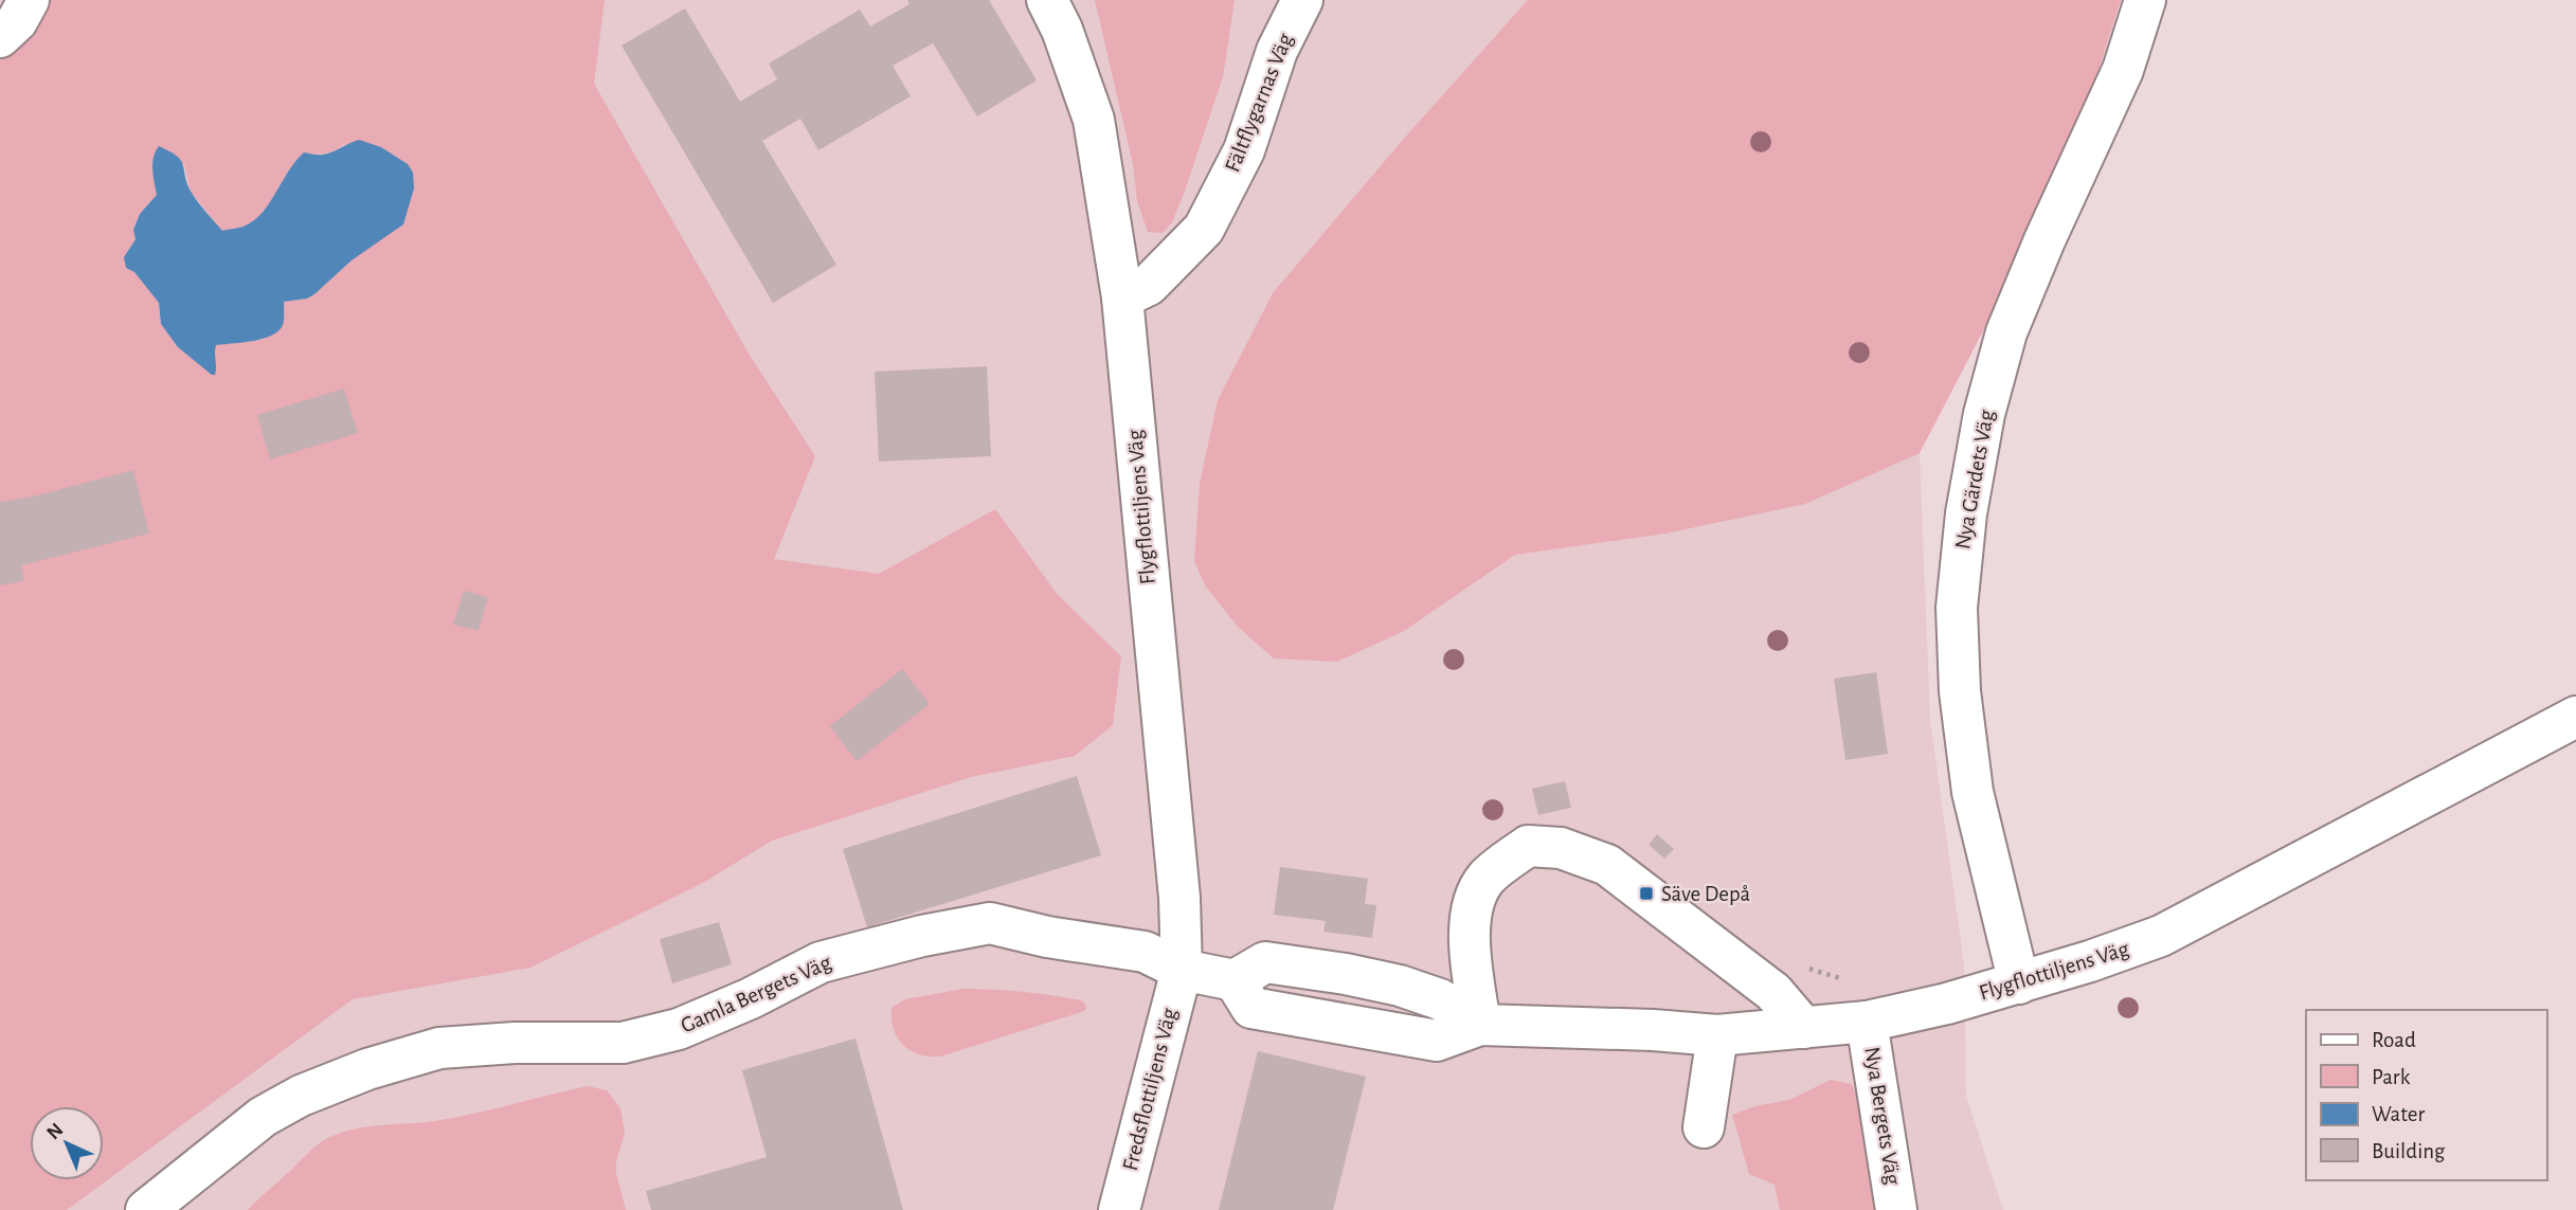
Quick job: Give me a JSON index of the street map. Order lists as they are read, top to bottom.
{
  "streets": {
    "street": [
      "Fältflygarnas Väg",
      "Nya Gärdets Väg",
      "Flygflottiljens Väg",
      "Gamla Bergets Väg",
      "Fredsflottiljens Väg",
      "Nya Bergets Väg"
    ]
  },
  "crossings": [
    ["Fältflygarnas Väg", "Flygflottiljens Väg"],
    ["Nya Gärdets Väg", "Flygflottiljens Väg"],
    ["Flygflottiljens Väg", "Gamla Bergets Väg"],
    ["Flygflottiljens Väg", "Fredsflottiljens Väg"],
    ["Flygflottiljens Väg", "Nya Bergets Väg"],
    ["Gamla Bergets Väg", "Fredsflottiljens Väg"]
  ],
  "places": {
    "transit": ["Säve Depå"]
  },
  "legend": [
    "Road",
    "Park",
    "Water",
    "Building"
  ],
  "north": "top left"
}
